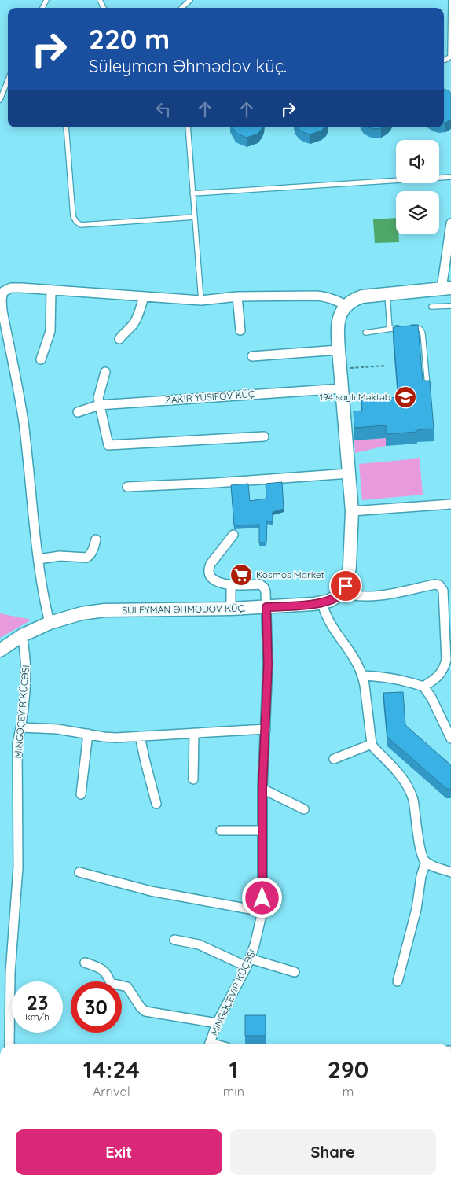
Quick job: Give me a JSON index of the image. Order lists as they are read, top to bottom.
{
  "streets": {
    "street": ["ZAKIR YUSIFOV KÜÇ", "SÜLEYMAN ƏHMƏDOV KÜÇ.", "MINGƏÇEVIR KÜÇƏSI"]
  },
  "crossings": [
    ["SÜLEYMAN ƏHMƏDOV KÜÇ.", "MINGƏÇEVIR KÜÇƏSI"]
  ],
  "places": {
    "school or university": ["194 saylı Məktəb"],
    "supermarket": ["Kosmos Market"]
  },
  "page": {
    "turn": ["220 m", "Süleyman Əhmədov küç."],
    "speed": "23 km/h",
    "limit": "30",
    "eta": [
      "14:24",
      "Arrival",
      "1",
      "min",
      "290",
      "m"
    ],
    "buttons": ["Exit", "Share"]
  }
}
